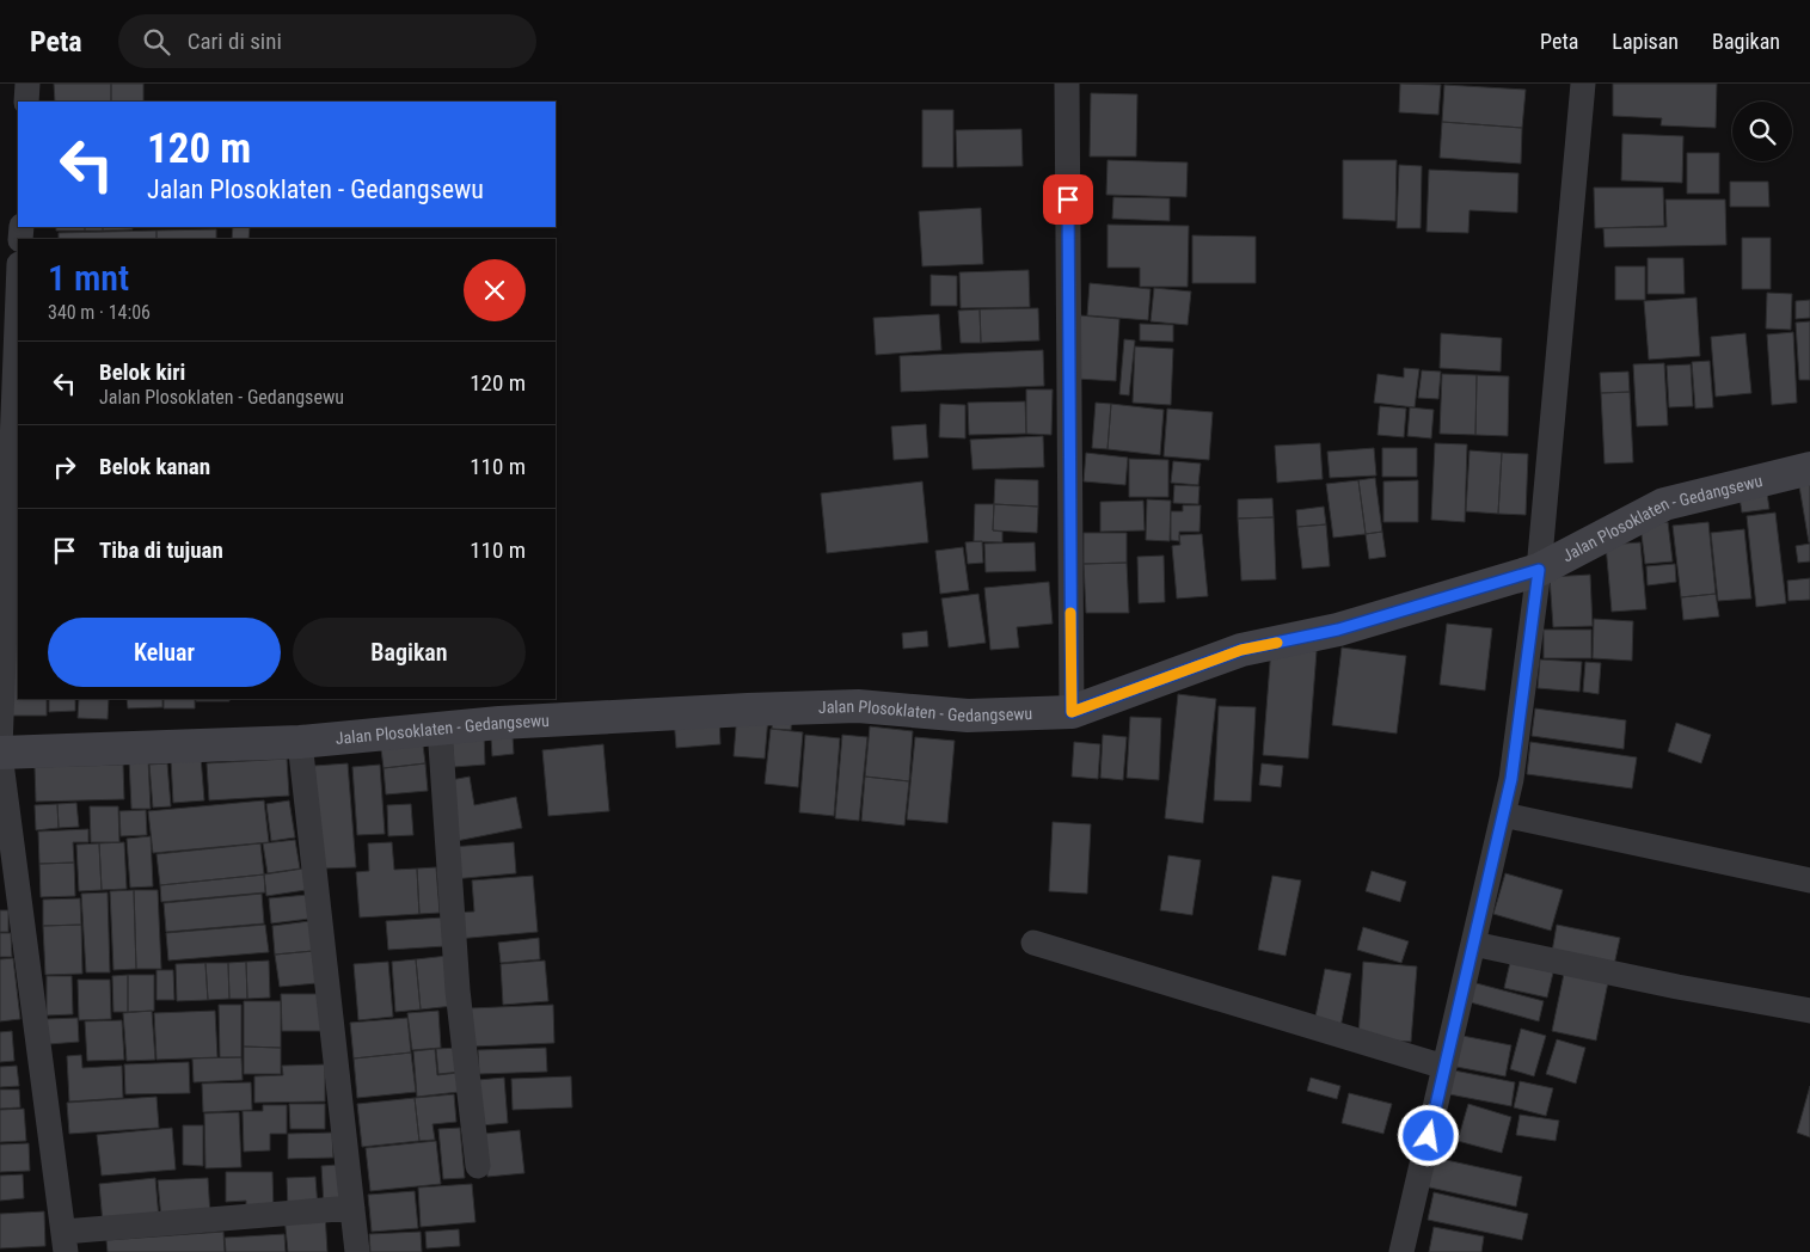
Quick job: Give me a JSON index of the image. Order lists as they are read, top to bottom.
{
  "streets": {
    "main road": ["Jalan Plosoklaten - Gedangsewu"]
  },
  "page": {
    "header": "Peta",
    "search": "Cari di sini",
    "nav": ["Peta", "Lapisan", "Bagikan"],
    "turn": ["120 m", "Jalan Plosoklaten - Gedangsewu"],
    "heading": ["1 mnt", "340 m · 14:06"],
    "list": [
      {
        "name": "Belok kiri",
        "note": "Jalan Plosoklaten - Gedangsewu",
        "value": "120 m"
      },
      {
        "name": "Belok kanan",
        "value": "110 m"
      },
      {
        "name": "Tiba di tujuan",
        "value": "110 m"
      }
    ],
    "buttons": ["Keluar", "Bagikan"]
  }
}
